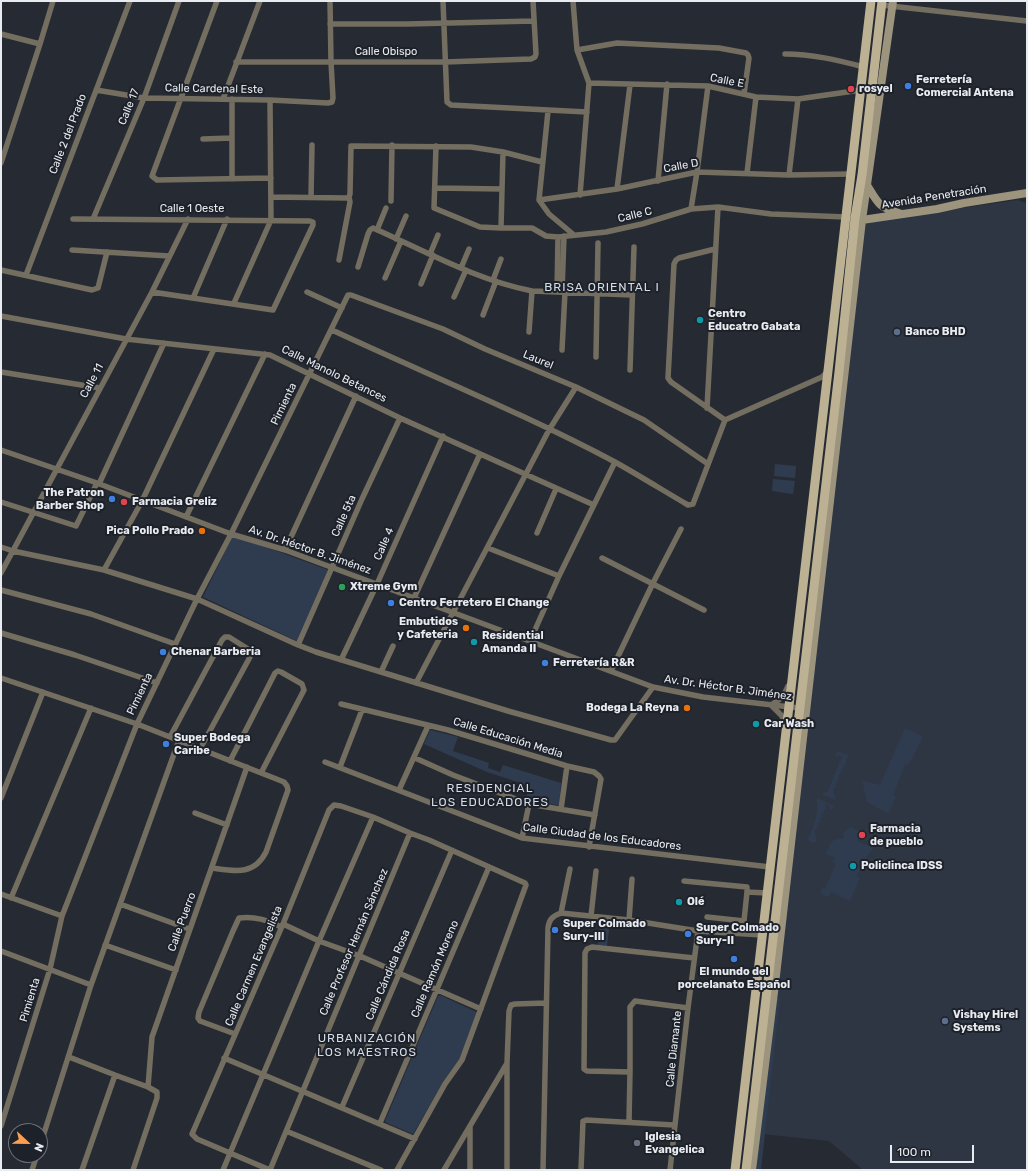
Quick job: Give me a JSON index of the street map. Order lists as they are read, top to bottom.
{
  "streets": {
    "street": [
      "Calle Obispo",
      "Calle E",
      "Calle Cardenal Este",
      "Calle 17",
      "Calle 2 del Prado",
      "Calle D",
      "Avenida Penetración",
      "Calle 1 Oeste",
      "Calle C",
      "Laurel",
      "Calle Manolo Betances",
      "Calle 11",
      "Pimienta",
      "Calle 5ta",
      "Calle 4",
      "Av. Dr. Héctor B. Jiménez",
      "Calle Educación Media",
      "Calle Ciudad de los Educadores",
      "Calle Puerro",
      "Calle Profesor Hernán Sánchez",
      "Calle Carmen Evangelista",
      "Calle Ramón Moreno",
      "Calle Cándida Rosa",
      "Calle Diamante"
    ]
  },
  "crossings": [
    ["Calle Obispo", "Calle Cardenal Este"],
    ["Calle Cardenal Este", "Calle 17"],
    ["Calle Cardenal Este", "Calle 2 del Prado"],
    ["Calle 17", "Calle 1 Oeste"],
    ["Avenida Penetración", "Calle C"],
    ["Calle 1 Oeste", "Calle 11"],
    ["Laurel", "Pimienta"],
    ["Calle Manolo Betances", "Calle 11"],
    ["Calle Manolo Betances", "Pimienta"],
    ["Calle Manolo Betances", "Calle 5ta"],
    ["Calle Manolo Betances", "Calle 4"],
    ["Calle 11", "Av. Dr. Héctor B. Jiménez"],
    ["Pimienta", "Av. Dr. Héctor B. Jiménez"],
    ["Calle 5ta", "Av. Dr. Héctor B. Jiménez"],
    ["Calle 4", "Av. Dr. Héctor B. Jiménez"],
    ["Calle Educación Media", "Calle Ciudad de los Educadores"]
  ],
  "districts": ["BRISA ORIENTAL I", "RESIDENCIAL LOS EDUCADORES", "URBANIZACIÓN LOS MAESTROS"],
  "places": [
    "Ferretería Comercial Antena",
    "rosyel",
    "Centro Educatro Gabata",
    "Banco BHD",
    "The Patron Barber Shop",
    "Farmacia Greliz",
    "Pica Pollo Prado",
    "Xtreme Gym",
    "Centro Ferretero El Change",
    "Embutidos y Cafeteria",
    "Residential Amanda II",
    "Chenar Barberia",
    "Ferretería R&R",
    "Bodega La Reyna",
    "Car Wash",
    "Super Bodega Caribe",
    "Farmacia de pueblo",
    "Policlinca IDSS",
    "Olé",
    "Super Colmado Sury-III",
    "Super Colmado Sury-II",
    "El mundo del porcelanato Español",
    "Vishay Hirel Systems",
    "Iglesia Evangelica"
  ],
  "scale_bar": "100 m",
  "north": "right"
}
